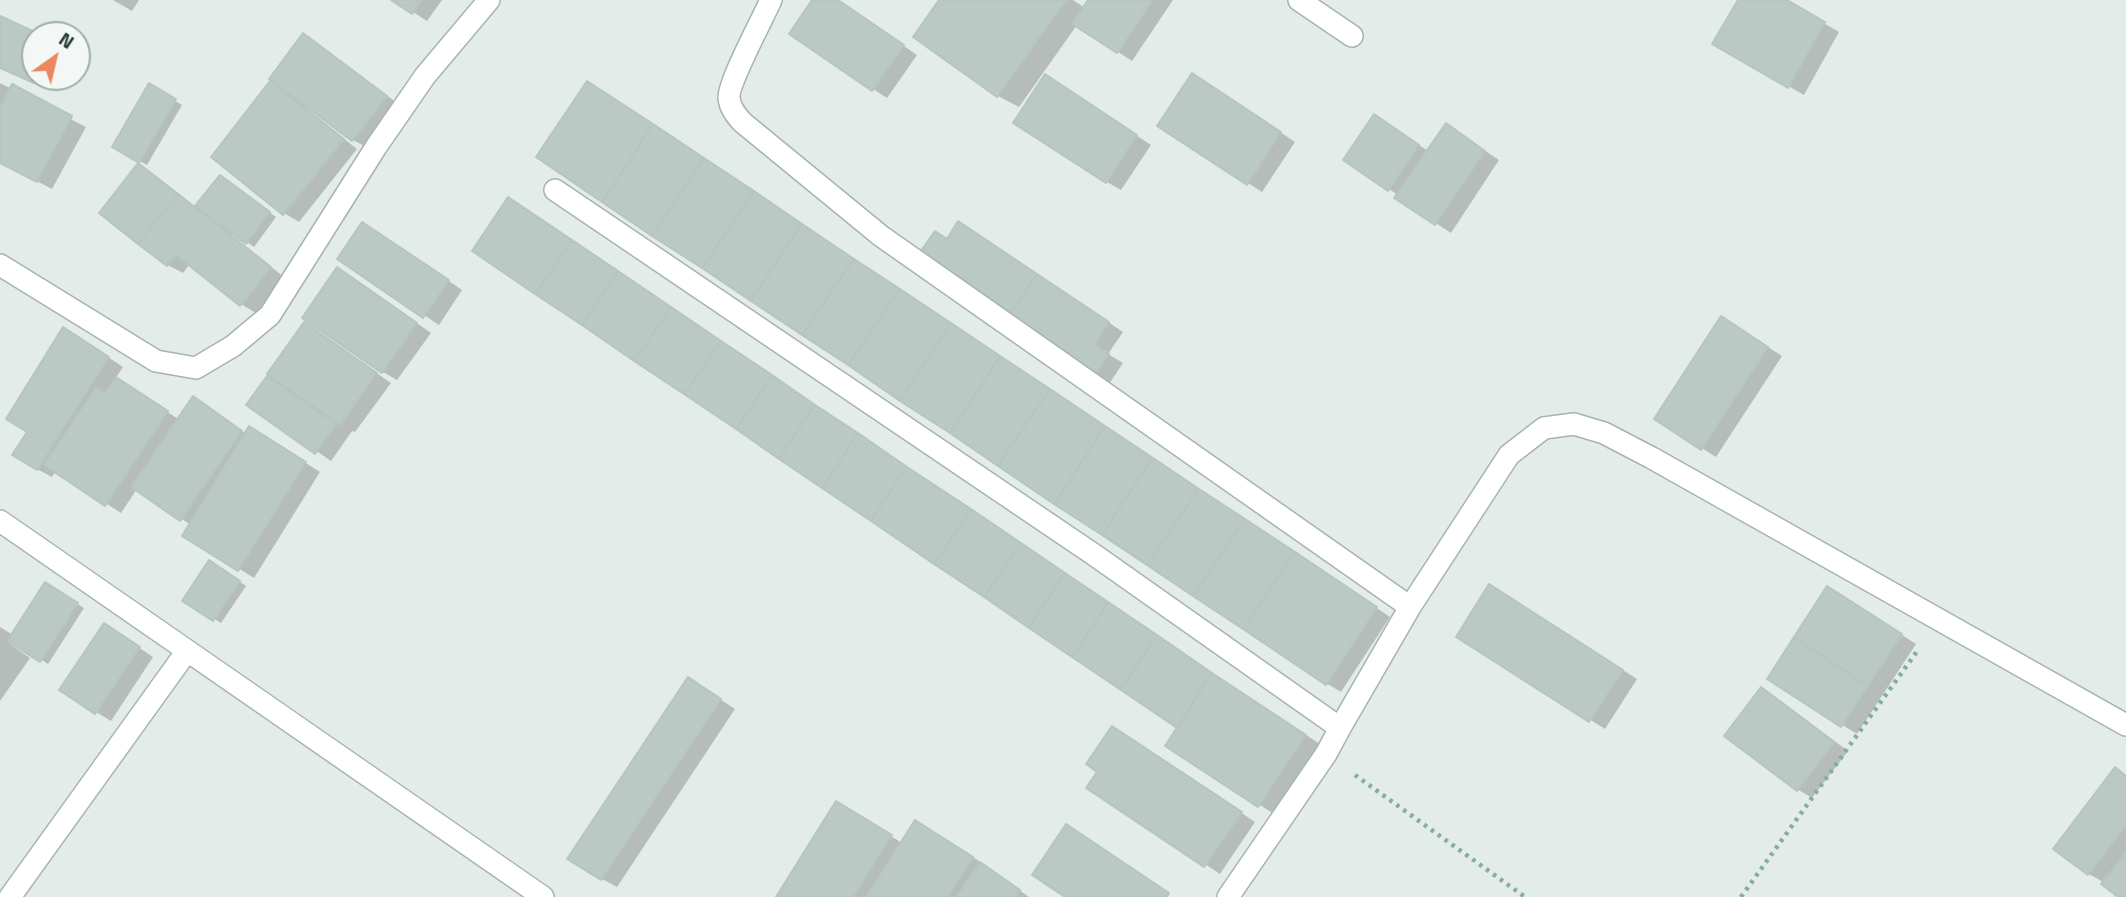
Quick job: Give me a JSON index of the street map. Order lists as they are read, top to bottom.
{
  "north": "top right"
}
